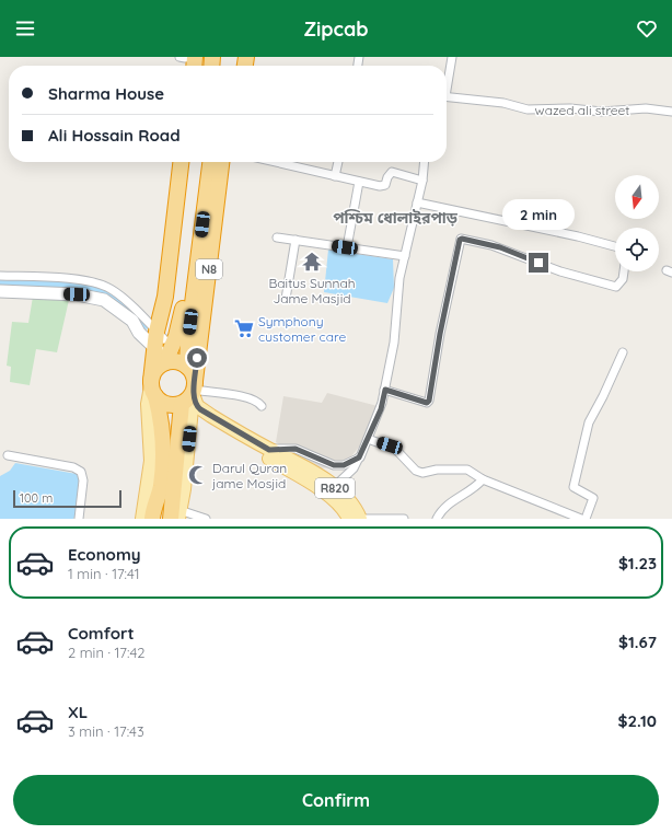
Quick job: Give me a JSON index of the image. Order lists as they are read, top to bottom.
{
  "streets": {
    "highway": ["N8"],
    "main road": ["R820"],
    "street": ["wazed ali street"]
  },
  "crossings": [
    ["N8", "R820"]
  ],
  "districts": ["পশ্চিম ধোলাইরপাড়"],
  "places": {
    "temple": ["Baitus Sunnah Jame Masjid"],
    "supermarket": ["Symphony customer care"],
    "mosque": ["Darul Quran jame Mosjid"]
  },
  "scale_bar": "100 m",
  "north": "bottom",
  "page": {
    "header": "Zipcab",
    "banner": ["Sharma House", "Ali Hossain Road"],
    "bubble": "2 min",
    "scale": "100 m",
    "list": [
      {
        "name": "Economy",
        "note": "1 min · 17:41",
        "value": "$1.23"
      },
      {
        "name": "Comfort",
        "note": "2 min · 17:42",
        "value": "$1.67"
      },
      {
        "name": "XL",
        "note": "3 min · 17:43",
        "value": "$2.10"
      }
    ],
    "buttons": "Confirm"
  }
}
